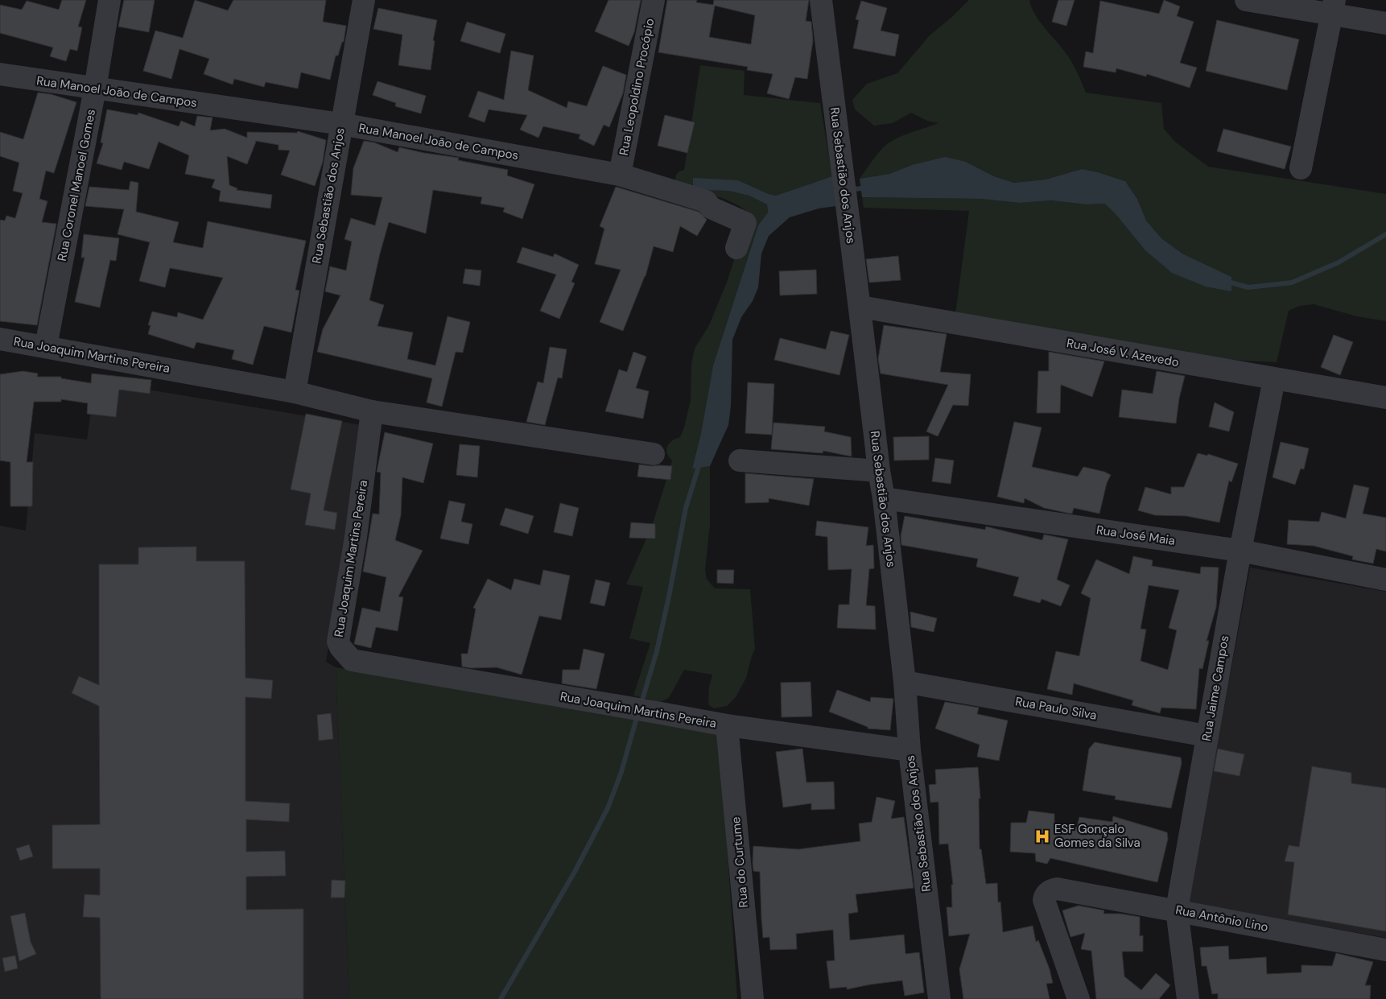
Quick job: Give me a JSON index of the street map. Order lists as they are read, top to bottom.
{
  "streets": {
    "street": [
      "Rua Leopoldino Procópio",
      "Rua Manoel João de Campos",
      "Rua Sebastião dos Anjos",
      "Rua Coronel Manoel Gomes",
      "Rua José V. Azevedo",
      "Rua Joaquim Martins Pereira",
      "Rua José Maia",
      "Rua Jaime Campos",
      "Rua Paulo Silva",
      "Rua do Curtume",
      "Rua Antônio Lino"
    ]
  },
  "crossings": [
    ["Rua Leopoldino Procópio", "Rua Manoel João de Campos"],
    ["Rua Manoel João de Campos", "Rua Sebastião dos Anjos"],
    ["Rua Manoel João de Campos", "Rua Coronel Manoel Gomes"],
    ["Rua Sebastião dos Anjos", "Rua José V. Azevedo"],
    ["Rua Sebastião dos Anjos", "Rua Joaquim Martins Pereira"],
    ["Rua Sebastião dos Anjos", "Rua José Maia"],
    ["Rua Sebastião dos Anjos", "Rua Paulo Silva"],
    ["Rua Coronel Manoel Gomes", "Rua Joaquim Martins Pereira"],
    ["Rua José V. Azevedo", "Rua Jaime Campos"],
    ["Rua Joaquim Martins Pereira", "Rua do Curtume"],
    ["Rua José Maia", "Rua Jaime Campos"],
    ["Rua Jaime Campos", "Rua Paulo Silva"],
    ["Rua Jaime Campos", "Rua Antônio Lino"]
  ],
  "places": {
    "hospital": ["ESF Gonçalo Gomes da Silva"]
  }
}
